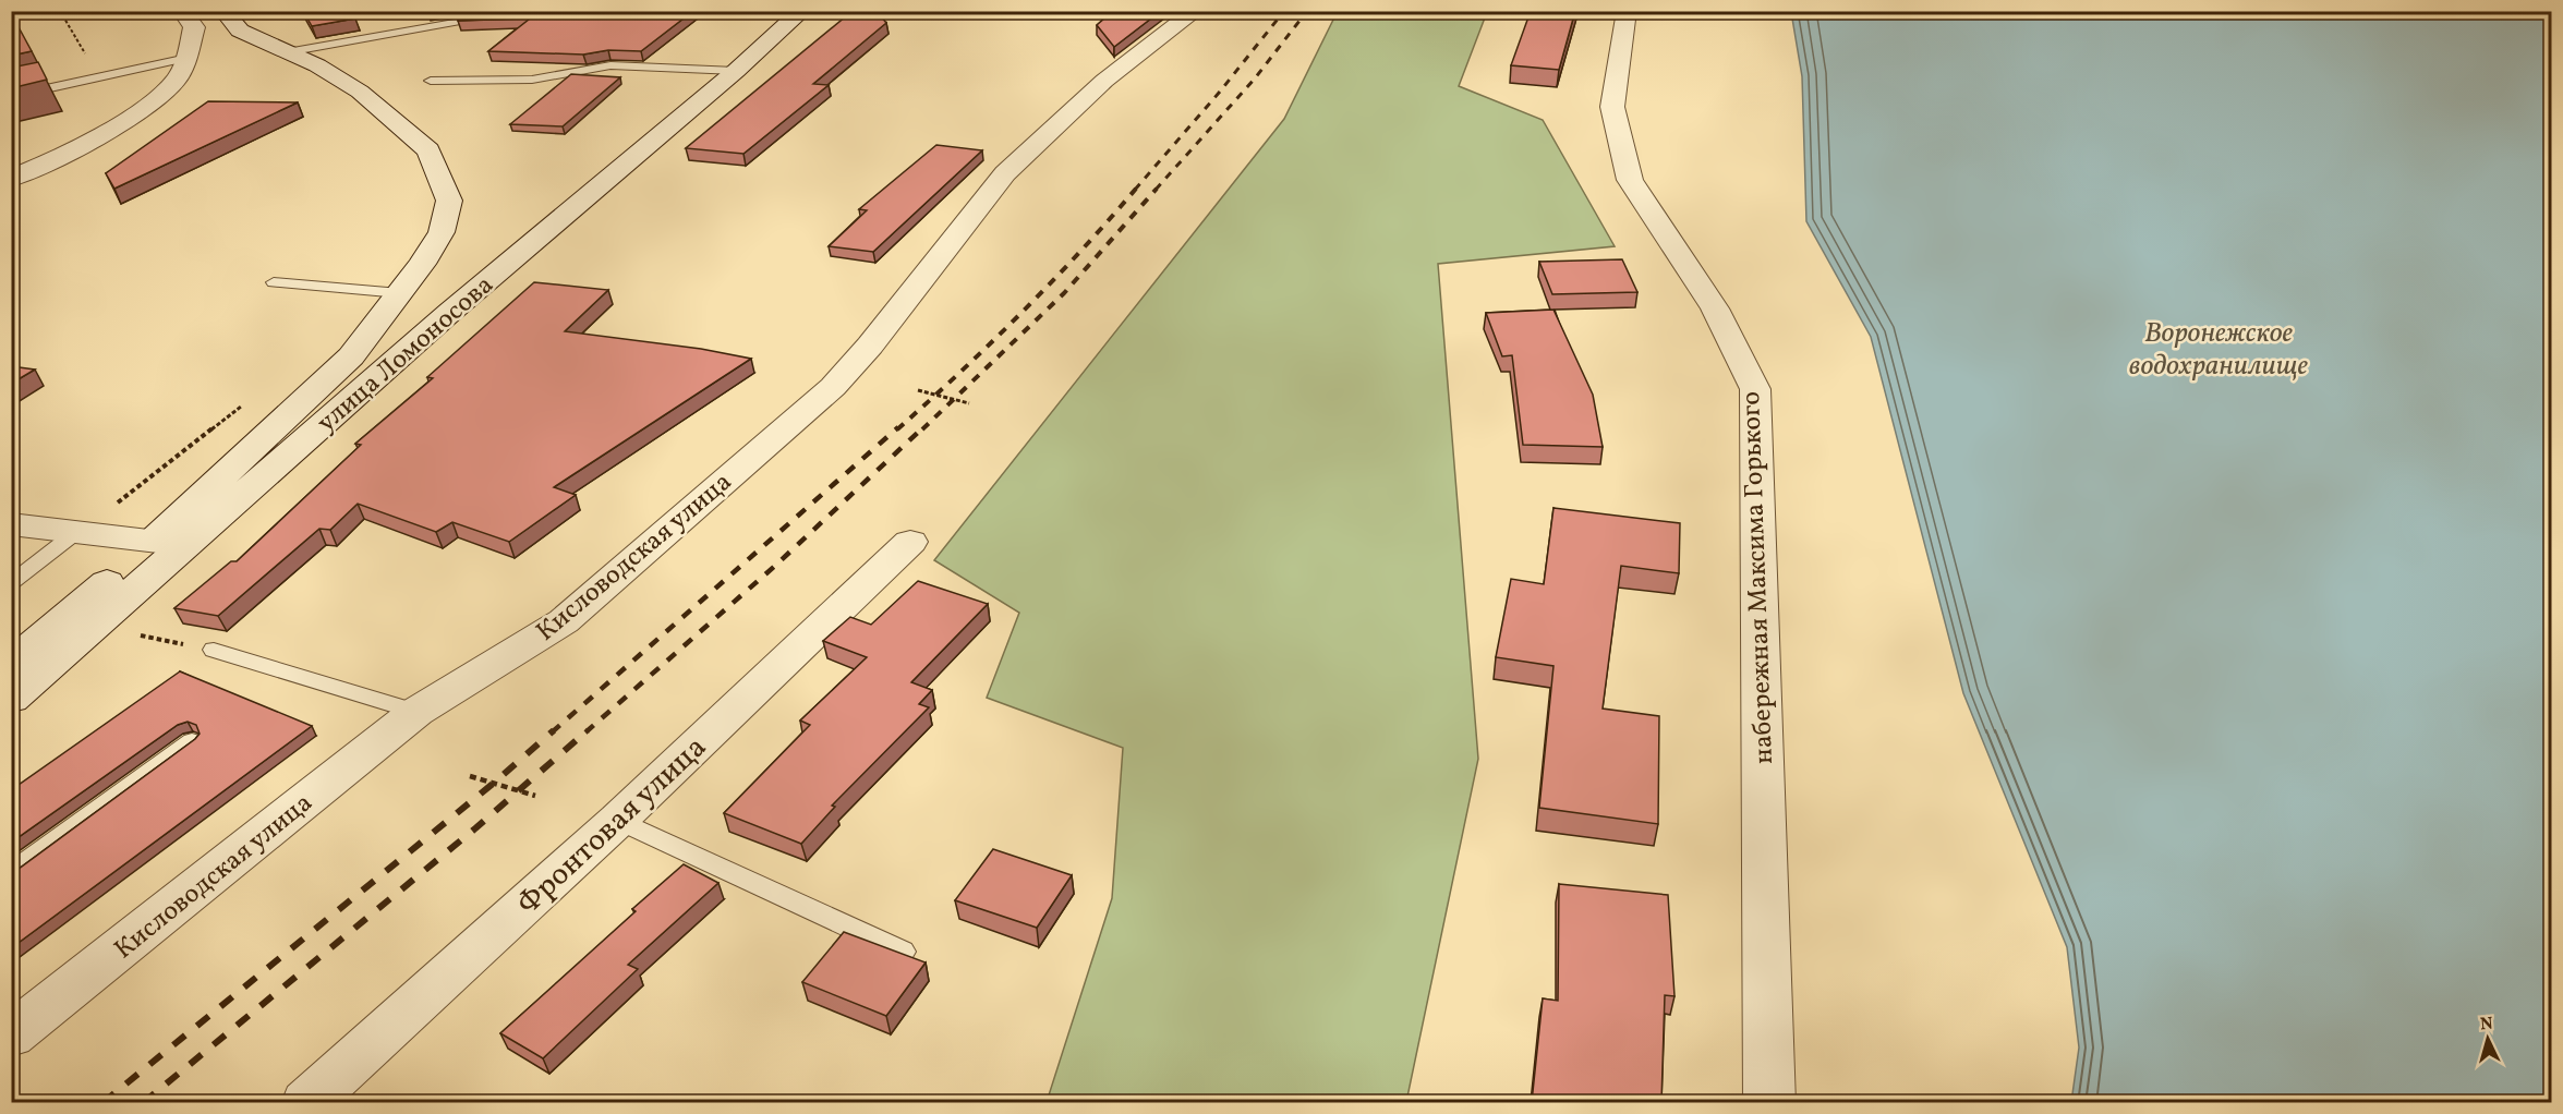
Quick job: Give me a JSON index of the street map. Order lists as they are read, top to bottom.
{
  "streets": {
    "street": [
      "улица Ломоносова",
      "Кисловодская улица",
      "набережная Максима Горького",
      "Фронтовая улица"
    ]
  },
  "water": ["Воронежское водохранилище"],
  "north": "top"
}
